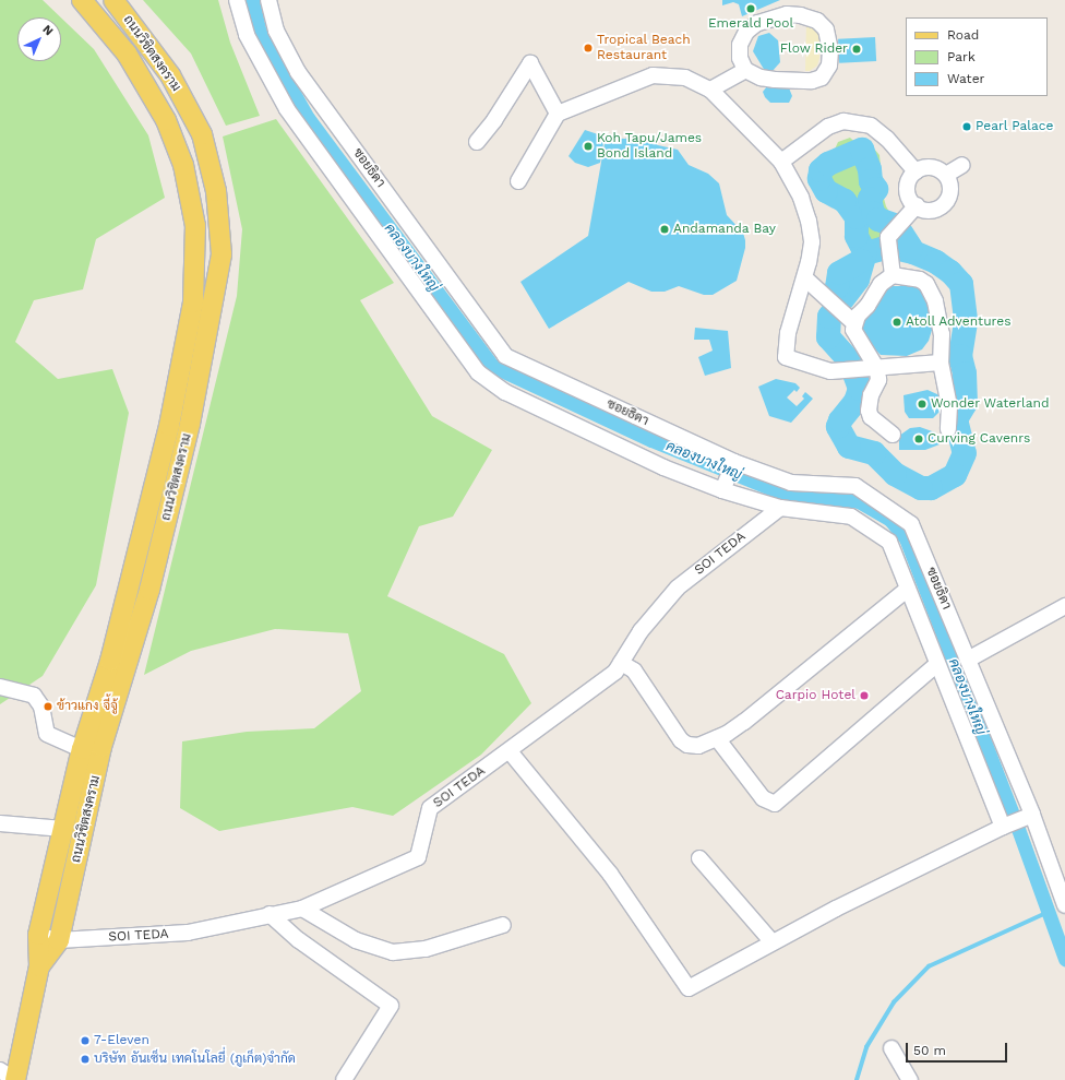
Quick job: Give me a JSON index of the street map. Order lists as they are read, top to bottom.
{
  "streets": {
    "main road": ["ถนนวิชิตสงคราม"],
    "street": ["ซอยธิดา", "SOI TEDA"]
  },
  "crossings": [
    ["ถนนวิชิตสงคราม", "SOI TEDA"]
  ],
  "water": ["คลองบางใหญ่"],
  "places": [
    "Emerald Pool",
    "Tropical Beach Restaurant",
    "Flow Rider",
    "Pearl Palace",
    "Koh Tapu/James Bond Island",
    "Andamanda Bay",
    "Atoll Adventures",
    "Wonder Waterland",
    "Curving Cavenrs",
    "Carpio Hotel",
    "ข้าวแกง จี้จู้",
    "7-Eleven",
    "บริษัท อันเซ็น เทคโนโลยี่ (ภูเก็ต)จำกัด"
  ],
  "legend": ["Road", "Park", "Water"],
  "scale_bar": "50 m",
  "north": "top right"
}
